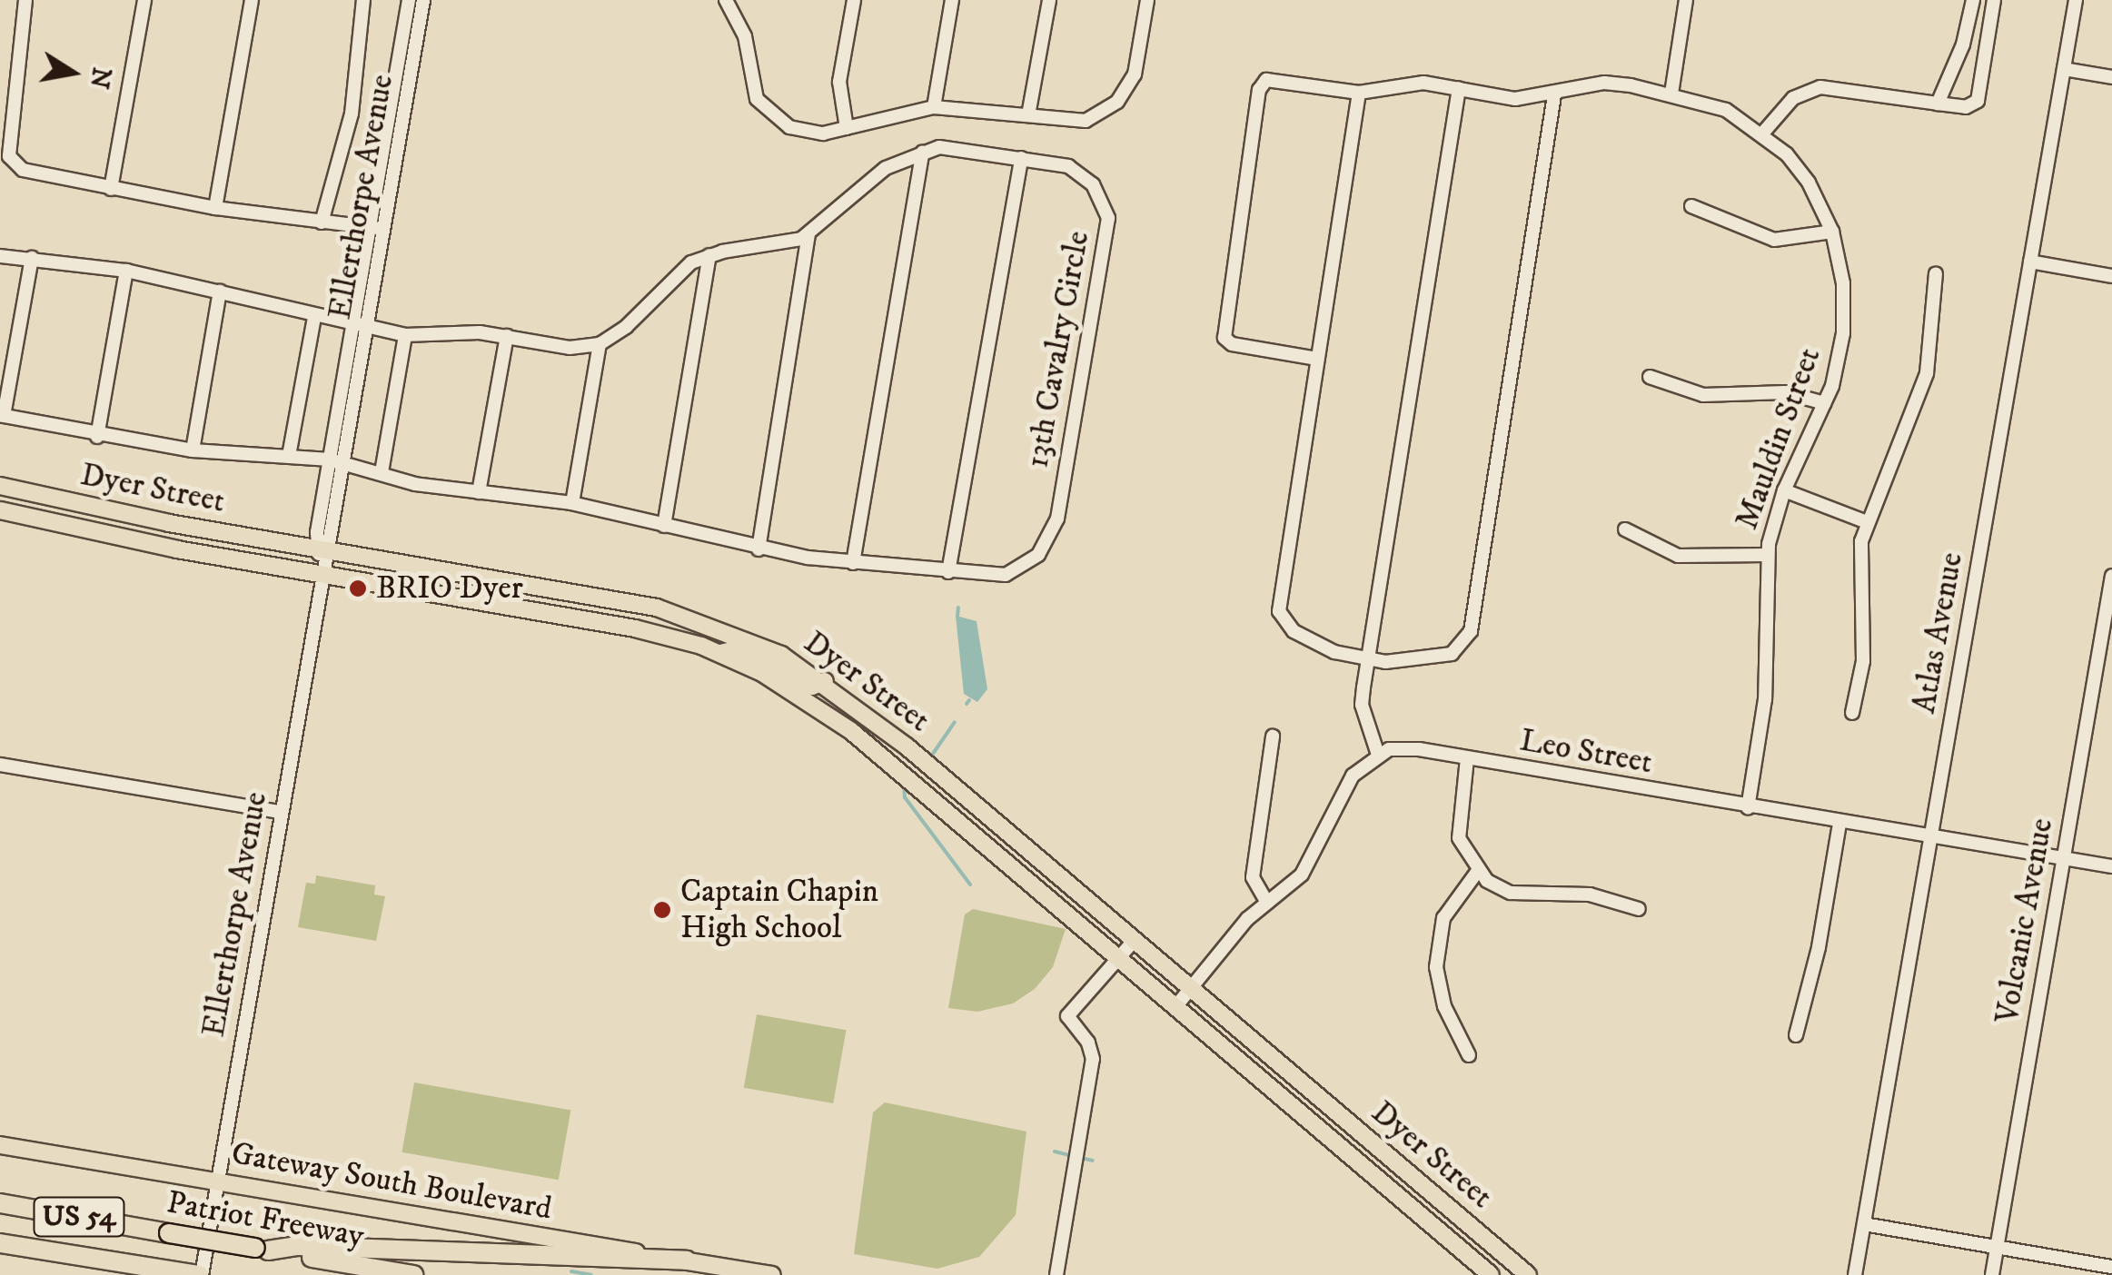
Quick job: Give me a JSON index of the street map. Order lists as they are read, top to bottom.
{
  "streets": {
    "highway": ["US 54", "Patriot Freeway"],
    "main road": ["Dyer Street", "Gateway South Boulevard"],
    "street": [
      "Ellerthorpe Avenue",
      "13th Cavalry Circle",
      "Mauldin Street",
      "Atlas Avenue",
      "Leo Street",
      "Volcanic Avenue"
    ]
  },
  "crossings": [
    ["Ellerthorpe Avenue", "13th Cavalry Circle"],
    ["Ellerthorpe Avenue", "Dyer Street"],
    ["Ellerthorpe Avenue", "Gateway South Boulevard"],
    ["Ellerthorpe Avenue", "Patriot Freeway"],
    ["Mauldin Street", "Leo Street"],
    ["Atlas Avenue", "Leo Street"],
    ["Leo Street", "Volcanic Avenue"]
  ],
  "places": ["BRIO Dyer", "Captain Chapin High School"],
  "north": "right"
}
